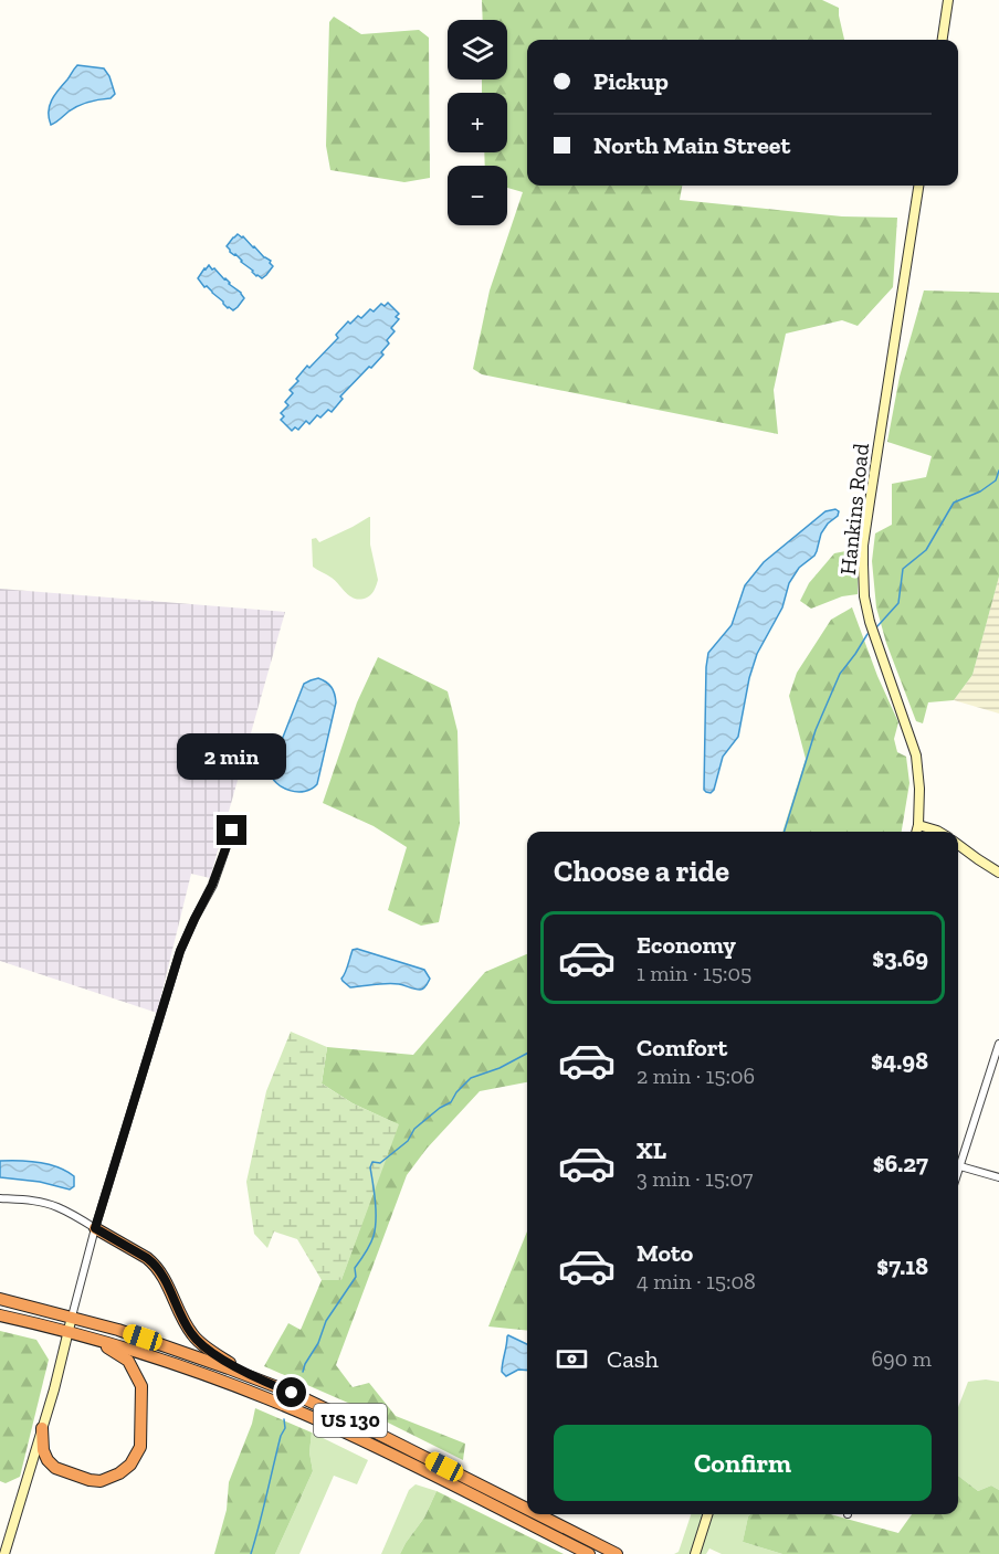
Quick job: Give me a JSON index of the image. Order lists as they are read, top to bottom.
{
  "streets": {
    "highway": ["US 130"],
    "main road": ["Hankins Road"]
  },
  "page": {
    "map_buttons": ["+", "−"],
    "banner": ["Pickup", "North Main Street"],
    "bubble": "2 min",
    "heading": "Choose a ride",
    "list": [
      {
        "name": "Economy",
        "note": "1 min · 15:05",
        "value": "$3.69"
      },
      {
        "name": "Comfort",
        "note": "2 min · 15:06",
        "value": "$4.98"
      },
      {
        "name": "XL",
        "note": "3 min · 15:07",
        "value": "$6.27"
      },
      {
        "name": "Moto",
        "note": "4 min · 15:08",
        "value": "$7.18"
      }
    ],
    "pay": ["Cash", "690 m"],
    "buttons": "Confirm"
  }
}
